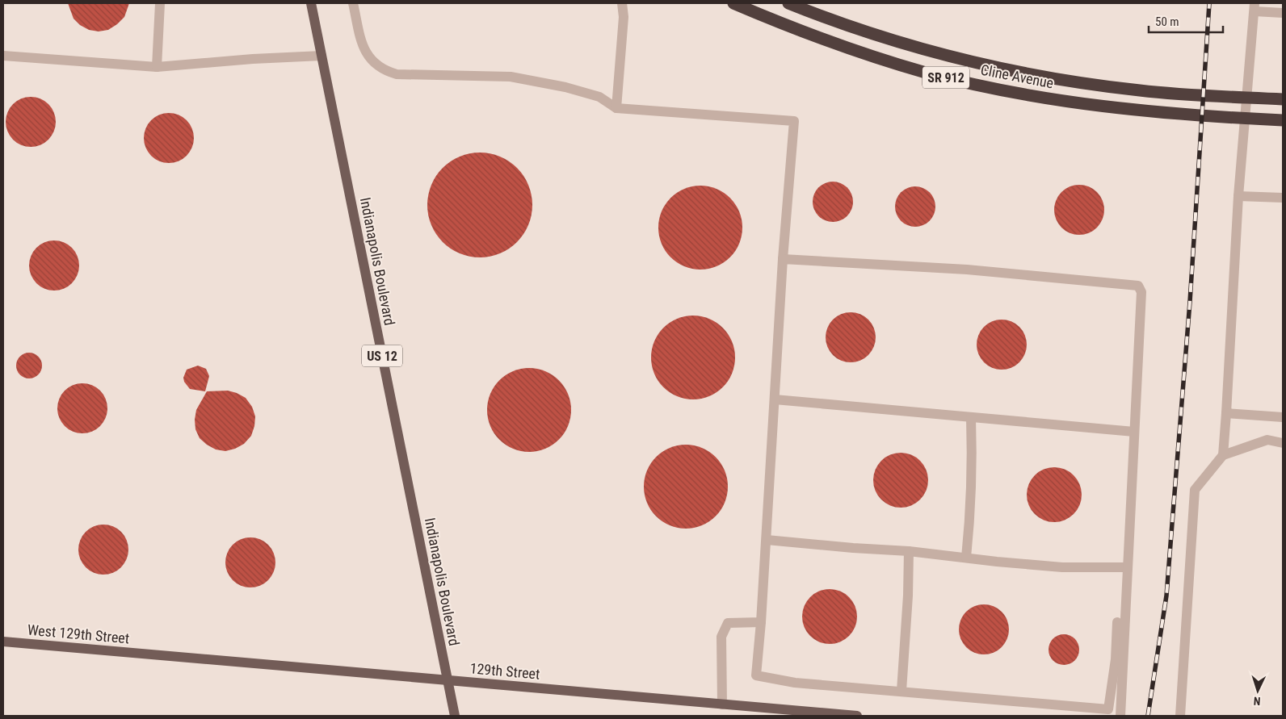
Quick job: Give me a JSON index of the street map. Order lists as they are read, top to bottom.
{
  "streets": {
    "highway": ["Cline Avenue", "SR 912"],
    "main road": [
      "Indianapolis Boulevard",
      "US 12",
      "West 129th Street",
      "129th Street"
    ]
  },
  "crossings": [
    ["Indianapolis Boulevard", "129th Street"],
    ["West 129th Street", "129th Street"]
  ],
  "scale_bar": "50 m",
  "north": "bottom"
}
